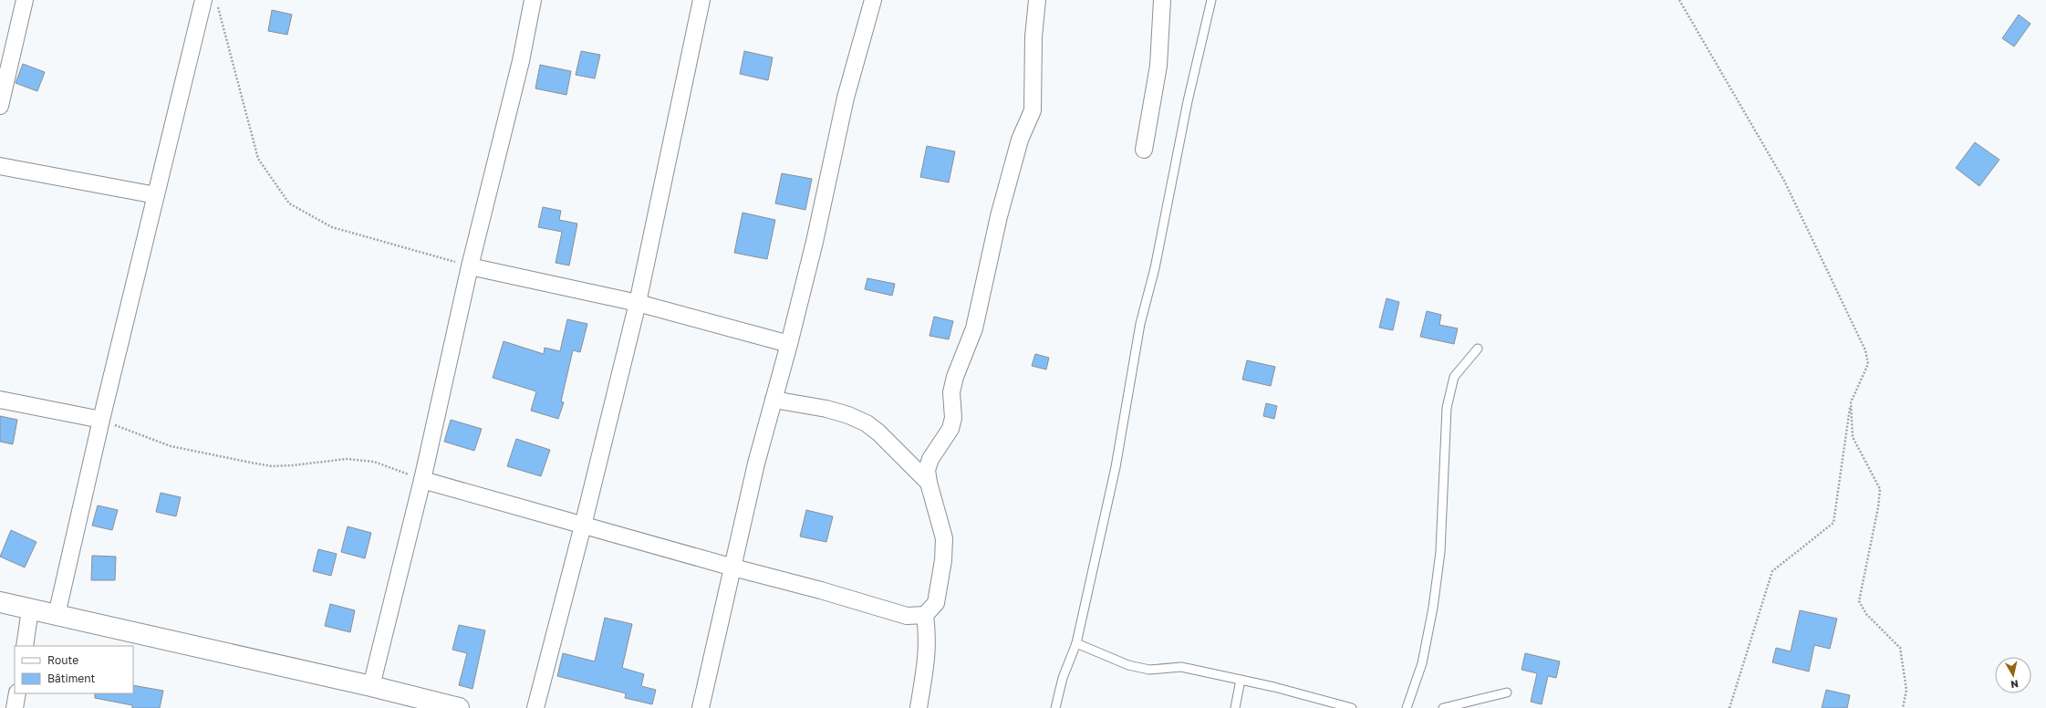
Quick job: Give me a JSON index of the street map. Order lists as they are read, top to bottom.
{
  "legend": ["Route", "Bâtiment"],
  "north": "bottom"
}
